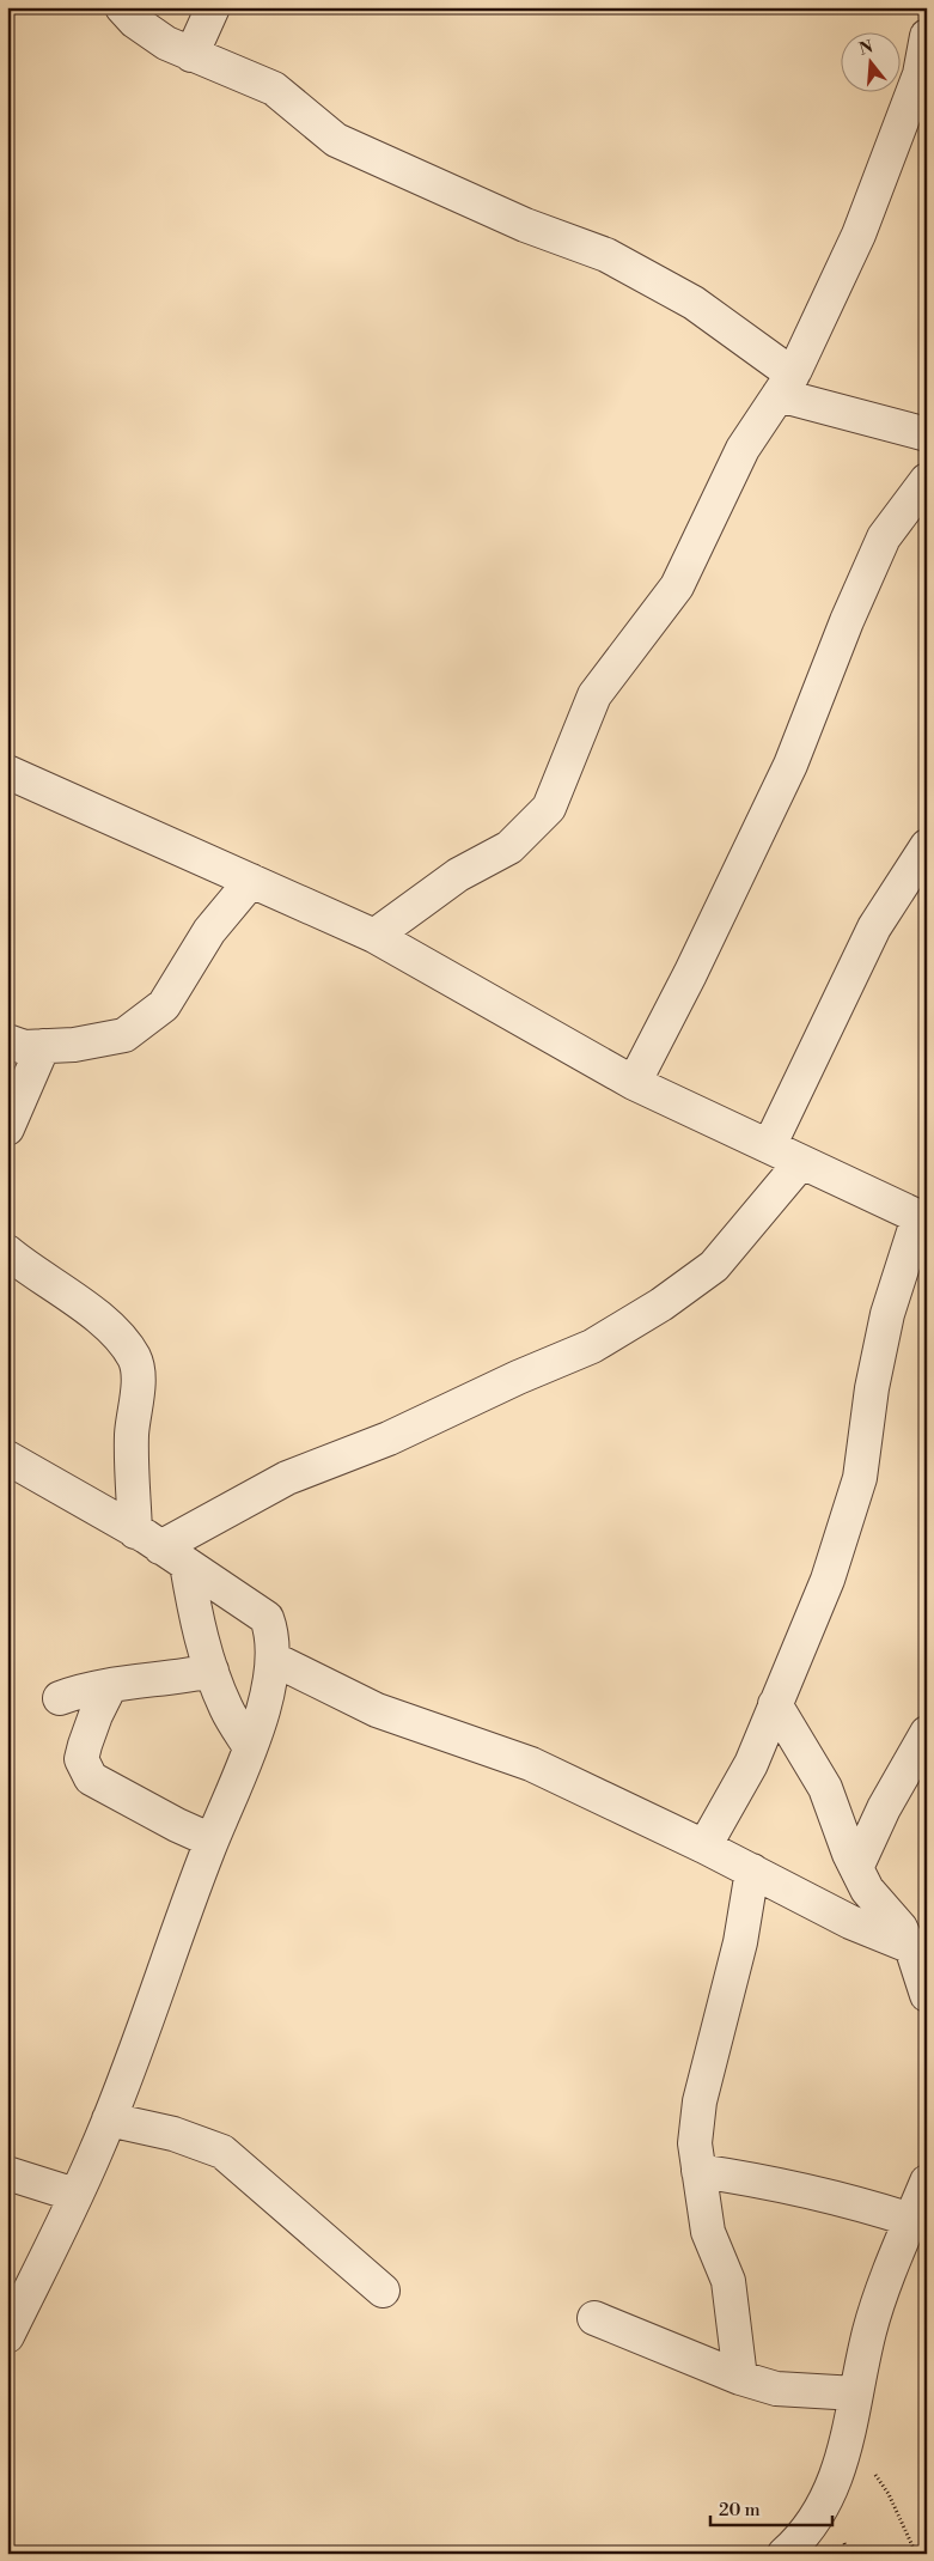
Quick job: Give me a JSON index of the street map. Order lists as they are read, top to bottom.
{
  "scale_bar": "20 m",
  "north": "top"
}
